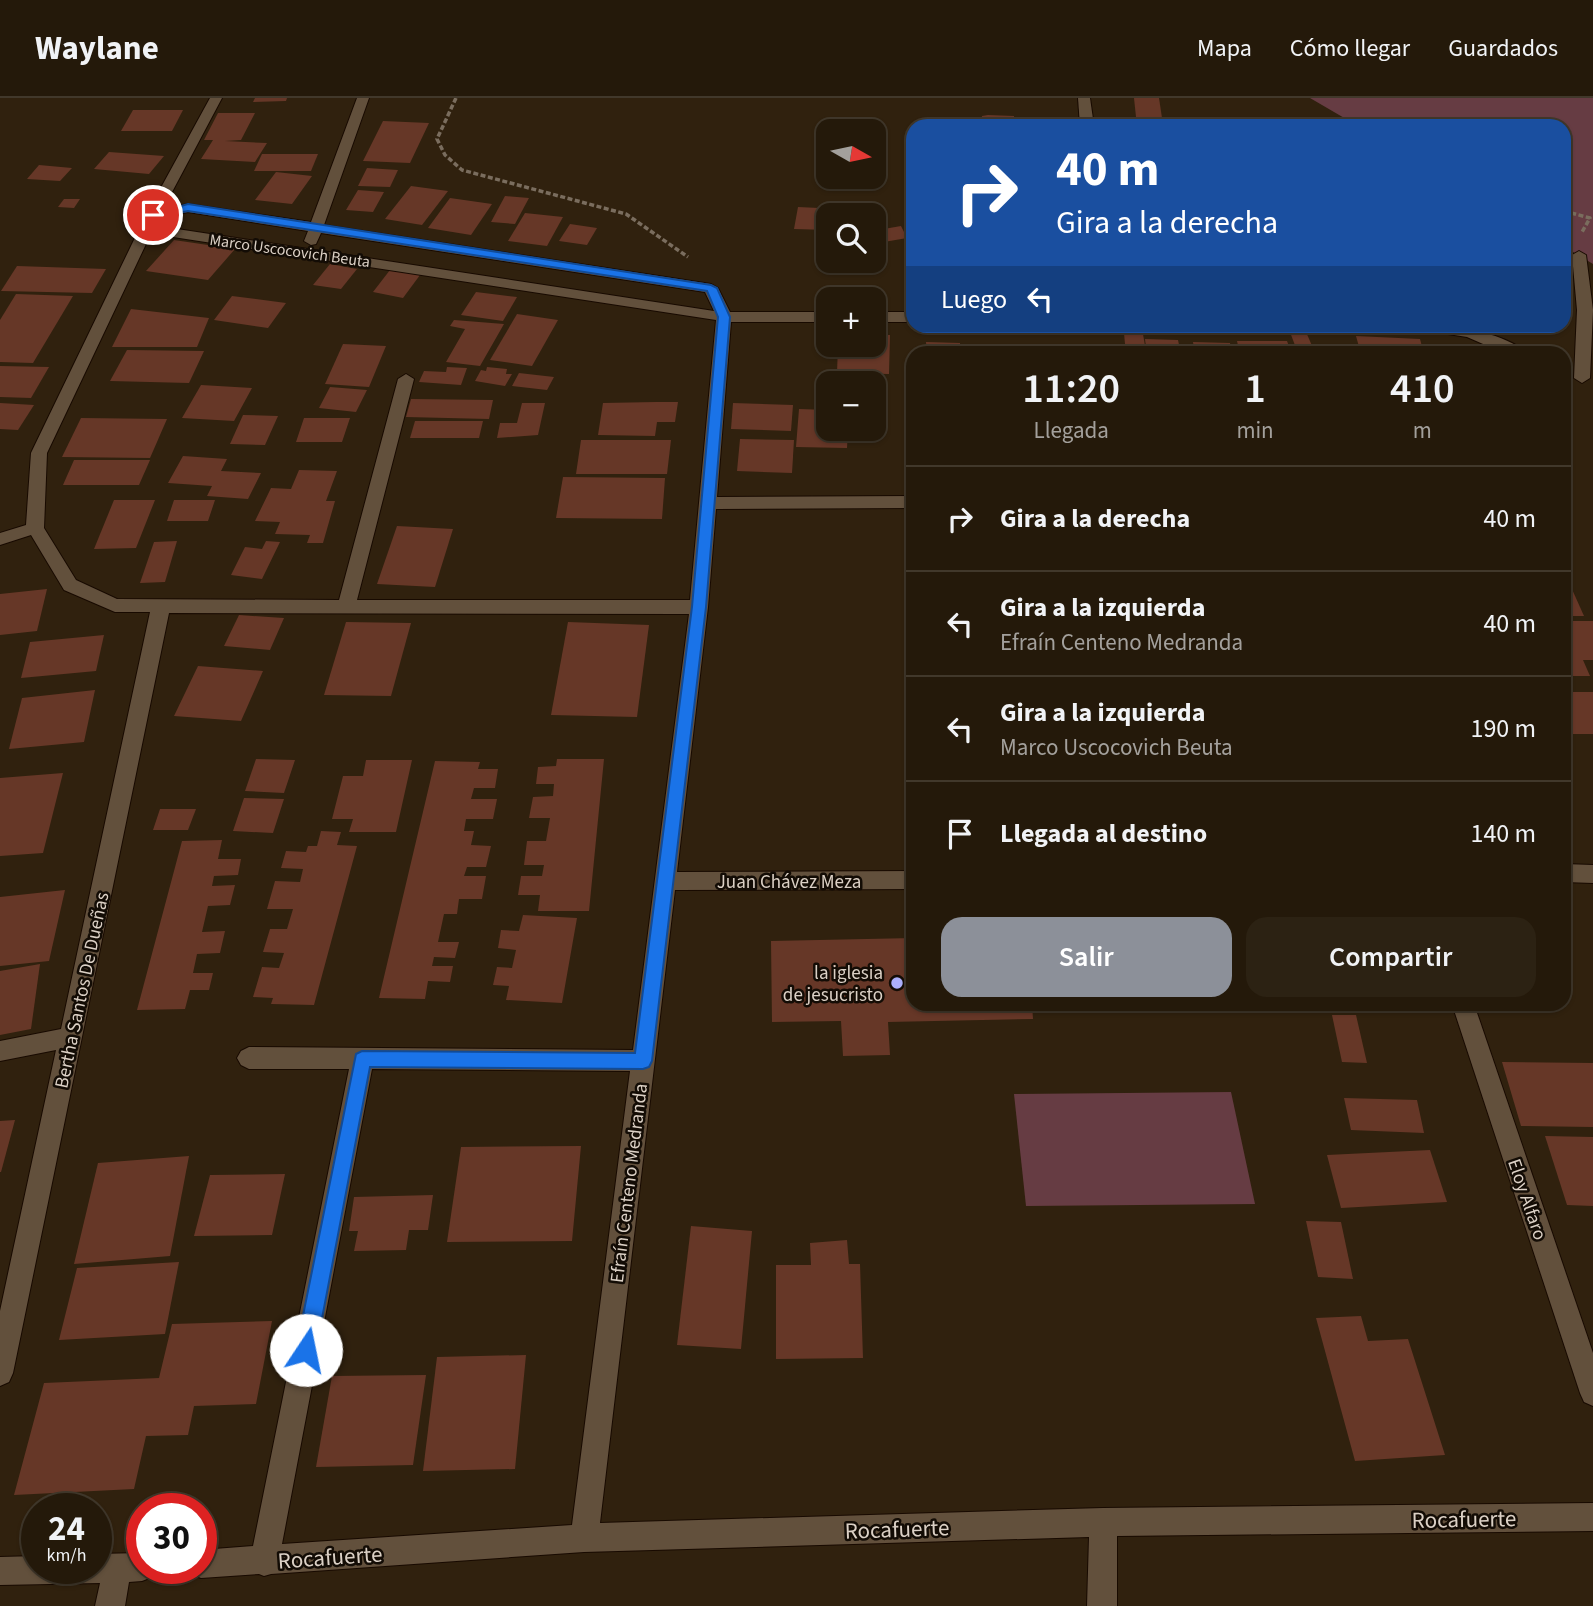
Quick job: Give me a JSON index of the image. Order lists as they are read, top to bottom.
{
  "streets": {
    "street": [
      "Marco Uscocovich Beuta",
      "Juan Chávez Meza",
      "Bertha Santos De Dueñas",
      "Efraín Centeno Medranda",
      "Eloy Alfaro",
      "Rocafuerte"
    ]
  },
  "crossings": [
    ["Marco Uscocovich Beuta", "Efraín Centeno Medranda"],
    ["Juan Chávez Meza", "Efraín Centeno Medranda"],
    ["Efraín Centeno Medranda", "Rocafuerte"]
  ],
  "places": ["la iglesia de jesucristo"],
  "north": "right",
  "page": {
    "header": "Waylane",
    "nav": ["Mapa", "Cómo llegar", "Guardados"],
    "map_buttons": ["+", "−"],
    "turn": ["40 m", "Gira a la derecha"],
    "then": "Luego",
    "eta": [
      "11:20",
      "Llegada",
      "1",
      "min",
      "410",
      "m"
    ],
    "list": [
      {
        "name": "Gira a la derecha",
        "value": "40 m"
      },
      {
        "name": "Gira a la izquierda",
        "note": "Efraín Centeno Medranda",
        "value": "40 m"
      },
      {
        "name": "Gira a la izquierda",
        "note": "Marco Uscocovich Beuta",
        "value": "190 m"
      },
      {
        "name": "Llegada al destino",
        "value": "140 m"
      }
    ],
    "buttons": ["Salir", "Compartir"],
    "speed": "24 km/h",
    "limit": "30"
  }
}
